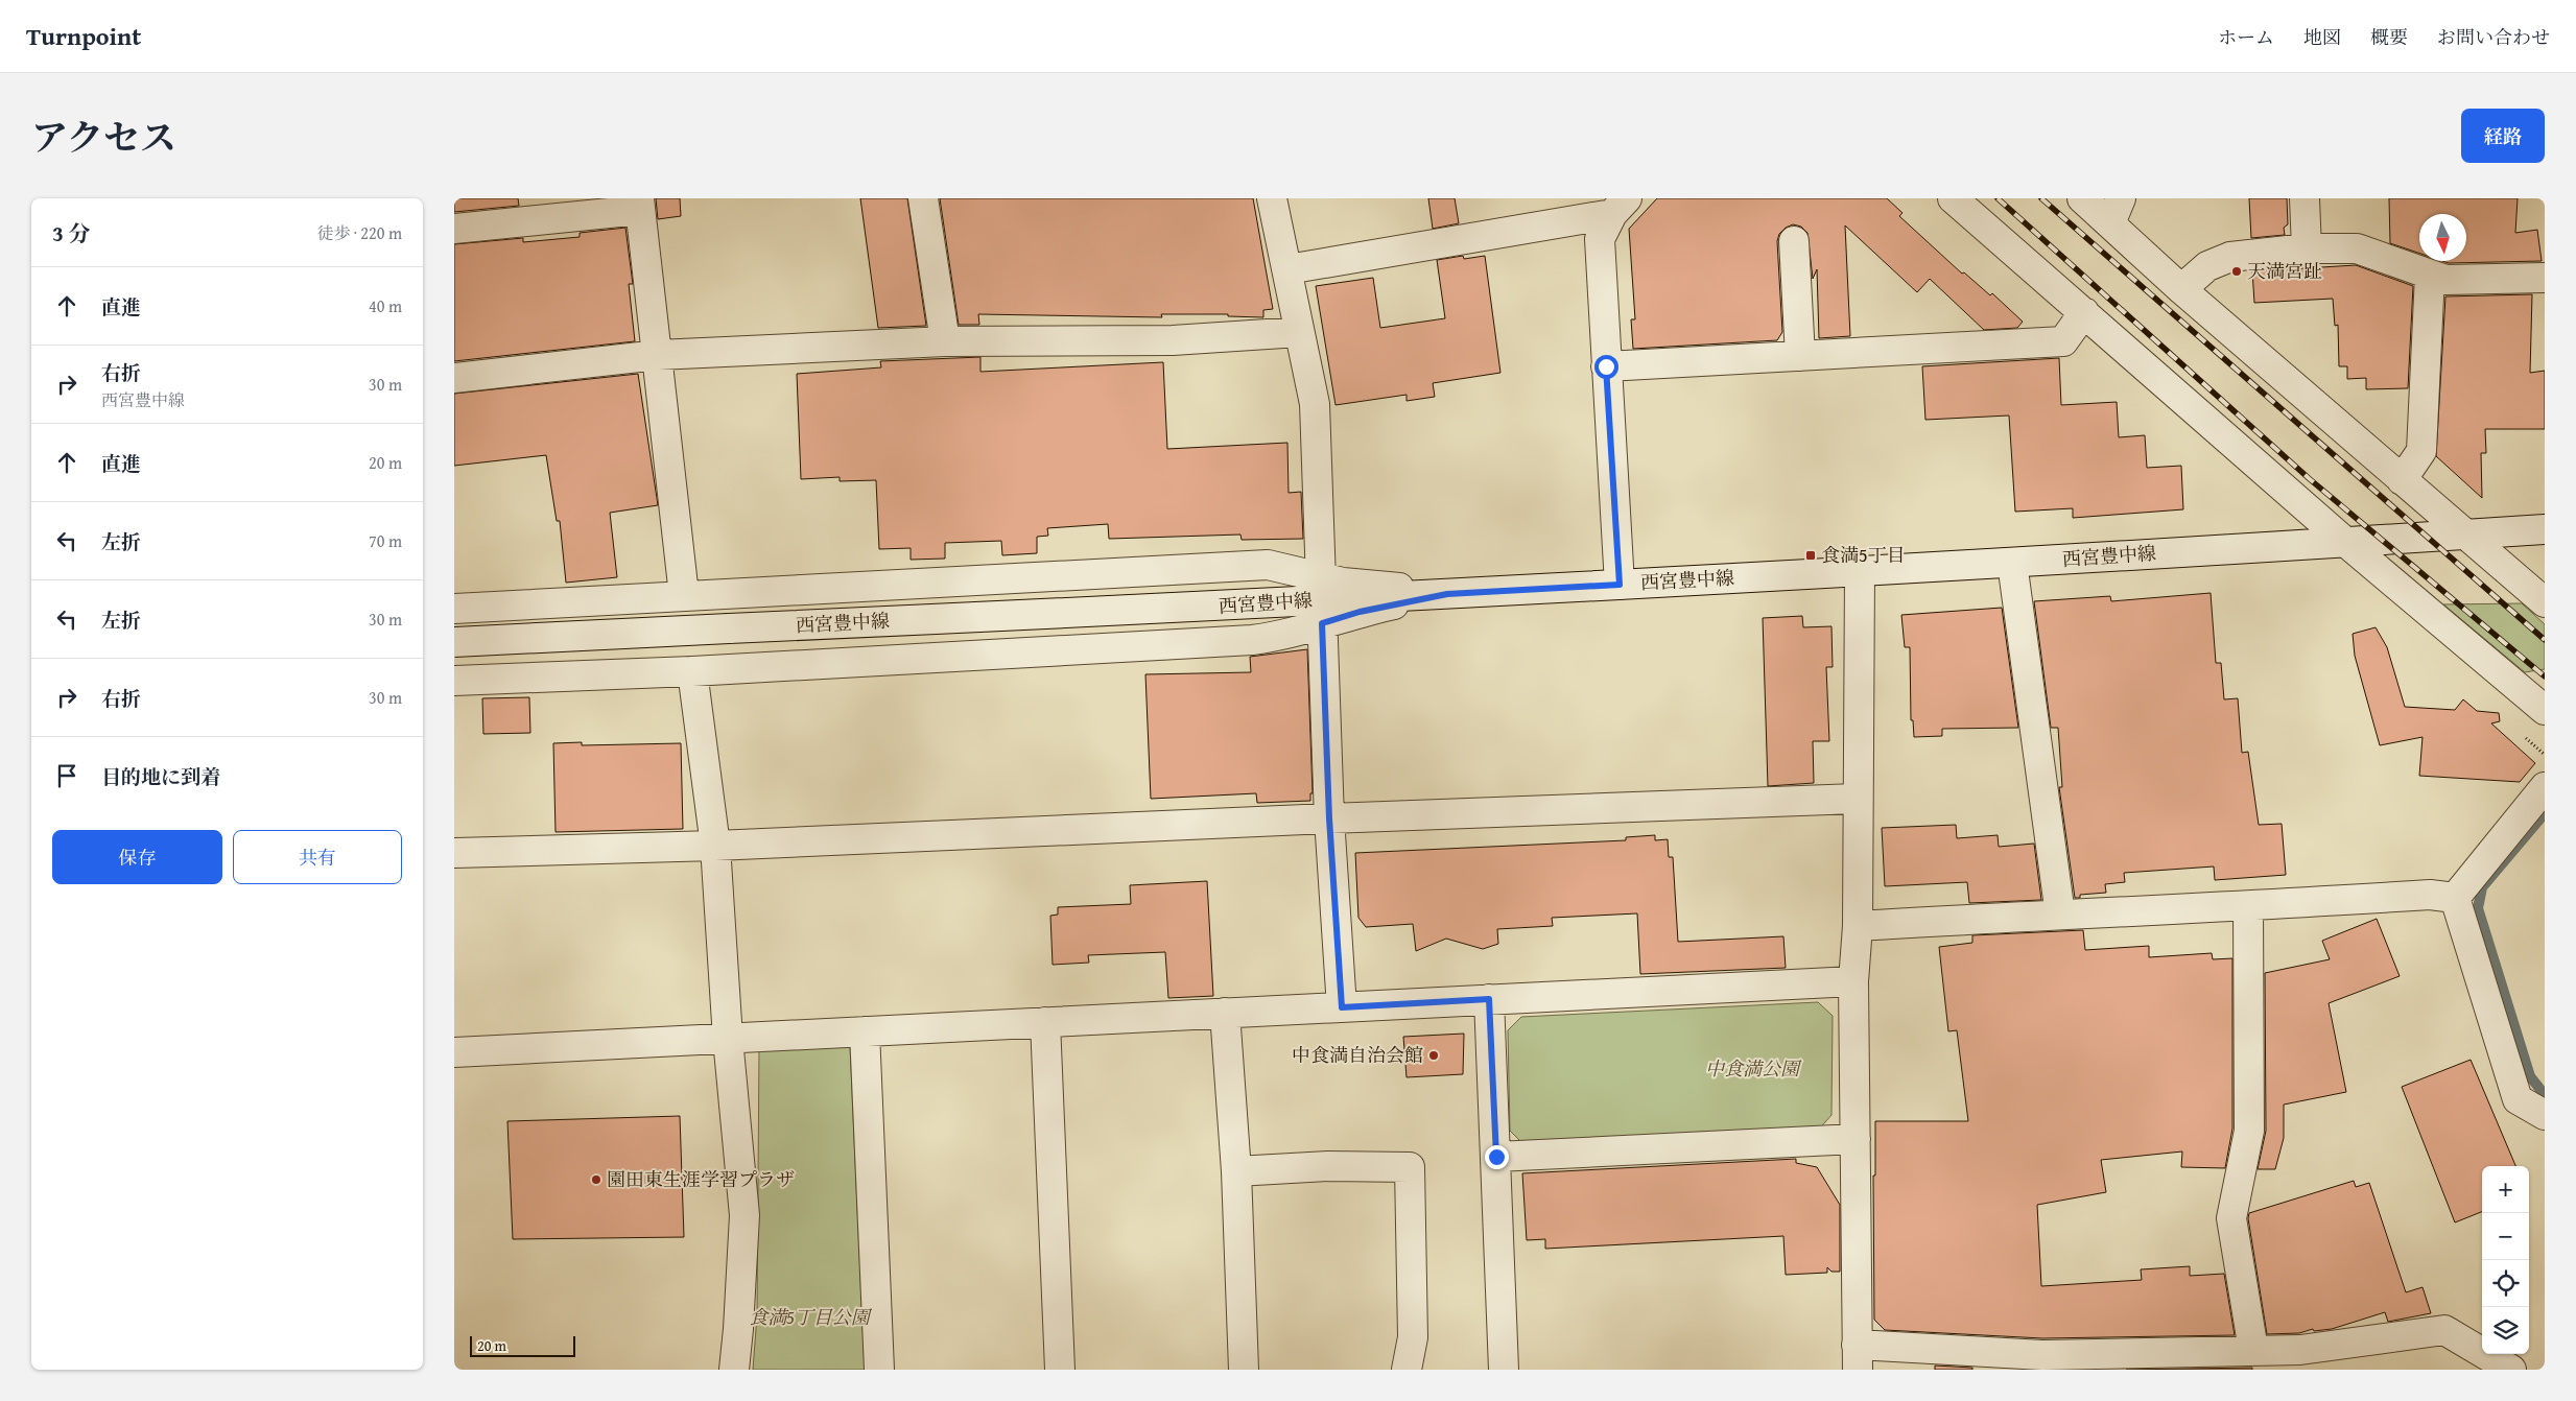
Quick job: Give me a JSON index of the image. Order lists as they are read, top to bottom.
{
  "streets": {
    "street": ["西宮豊中線"]
  },
  "parks": ["中食満公園", "食満5丁目公園"],
  "places": {
    "other": ["天満宮趾", "中食満自治会館", "園田東生涯学習プラザ"],
    "transit": ["食満5丁目"]
  },
  "scale_bar": "20 m",
  "north": "bottom",
  "page": {
    "header": "Turnpoint",
    "nav": [
      "ホーム",
      "地図",
      "概要",
      "お問い合わせ"
    ],
    "title": "アクセス",
    "buttons": [
      "経路",
      ["保存", "共有"]
    ],
    "heading": ["3 分", "徒歩 · 220 m"],
    "list": [
      ["直進", "40 m"],
      ["右折", "西宮豊中線", "30 m"],
      ["直進", "20 m"],
      ["左折", "70 m"],
      ["左折", "30 m"],
      ["右折", "30 m"],
      "目的地に到着"
    ],
    "map_buttons": ["+", "−"],
    "scale": "20 m"
  }
}
